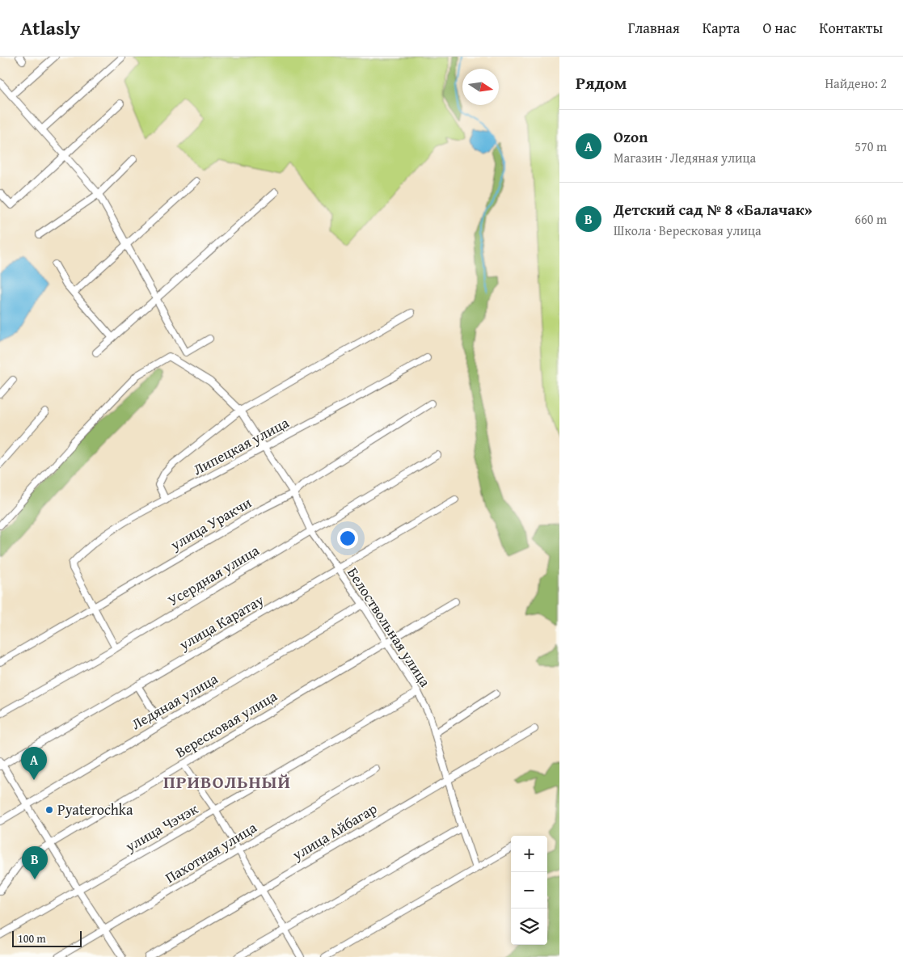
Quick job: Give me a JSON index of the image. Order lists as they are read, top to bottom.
{
  "streets": {
    "street": [
      "Липецкая улица",
      "улица Уракчи",
      "Усердная улица",
      "улица Каратау",
      "Белоствольная улица",
      "Ледяная улица",
      "Вересковая улица",
      "улица Чэчэк",
      "улица Айбагар",
      "Пахотная улица"
    ]
  },
  "crossings": [
    ["Липецкая улица", "улица Уракчи"],
    ["Липецкая улица", "Белоствольная улица"],
    ["улица Уракчи", "Белоствольная улица"],
    ["Усердная улица", "Белоствольная улица"],
    ["улица Каратау", "Белоствольная улица"],
    ["Белоствольная улица", "Ледяная улица"],
    ["Белоствольная улица", "Вересковая улица"],
    ["Белоствольная улица", "улица Чэчэк"],
    ["Белоствольная улица", "улица Айбагар"]
  ],
  "districts": ["ПРИВОЛЬНЫЙ"],
  "places": ["Pyaterochka"],
  "scale_bar": "100 m",
  "north": "right",
  "page": {
    "header": "Atlasly",
    "nav": [
      "Главная",
      "Карта",
      "О нас",
      "Контакты"
    ],
    "heading": ["Рядом", "Найдено: 2"],
    "list": [
      {
        "mark": "A",
        "name": "Ozon",
        "note": "Магазин · Ледяная улица",
        "value": "570 m"
      },
      {
        "mark": "B",
        "name": "Детский сад № 8 «Балачак»",
        "note": "Школа · Вересковая улица",
        "value": "660 m"
      }
    ],
    "pins": ["A", "B"],
    "map_buttons": ["+", "−"],
    "scale": "100 m"
  }
}
